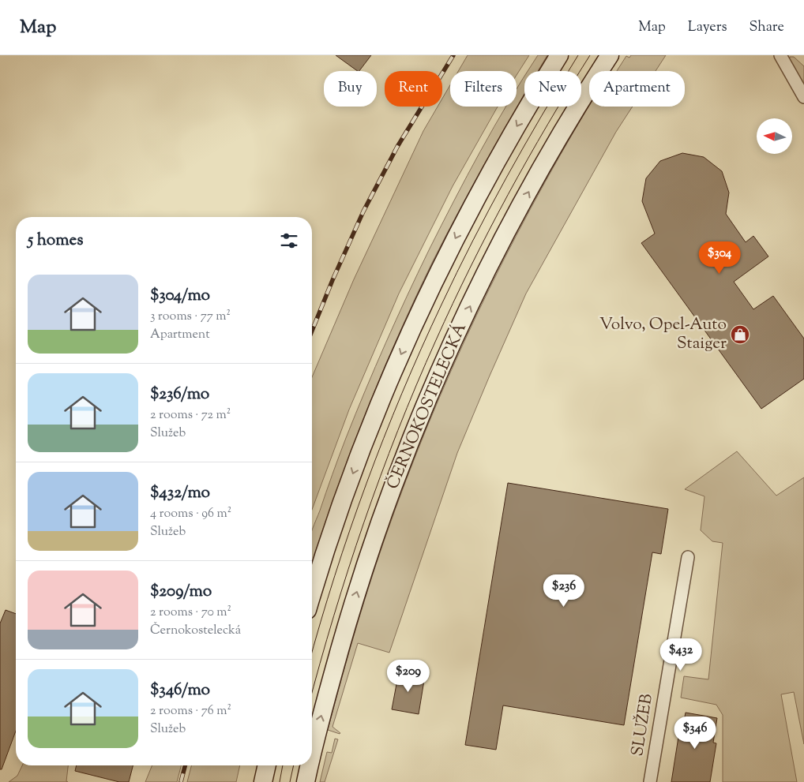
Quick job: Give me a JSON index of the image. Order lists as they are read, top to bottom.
{
  "streets": {
    "main road": ["ČERNOKOSTELECKÁ"],
    "street": ["SLUŽEB"]
  },
  "places": {
    "shop": ["Volvo, Opel-Auto Staiger"]
  },
  "north": "left",
  "page": {
    "header": "Map",
    "nav": ["Map", "Layers", "Share"],
    "chip": [
      "Buy",
      "Rent",
      "Filters",
      "New",
      "Apartment"
    ],
    "heading": "5 homes",
    "price": [
      "$304",
      "$236",
      "$432",
      "$209",
      "$346"
    ],
    "list": [
      {
        "name": "$304/mo",
        "note": "3 rooms · 77 m² · Apartment"
      },
      {
        "name": "$236/mo",
        "note": "2 rooms · 72 m² · Služeb"
      },
      {
        "name": "$432/mo",
        "note": "4 rooms · 96 m² · Služeb"
      },
      {
        "name": "$209/mo",
        "note": "2 rooms · 70 m² · Černokostelecká"
      },
      {
        "name": "$346/mo",
        "note": "2 rooms · 76 m² · Služeb"
      }
    ]
  }
}
